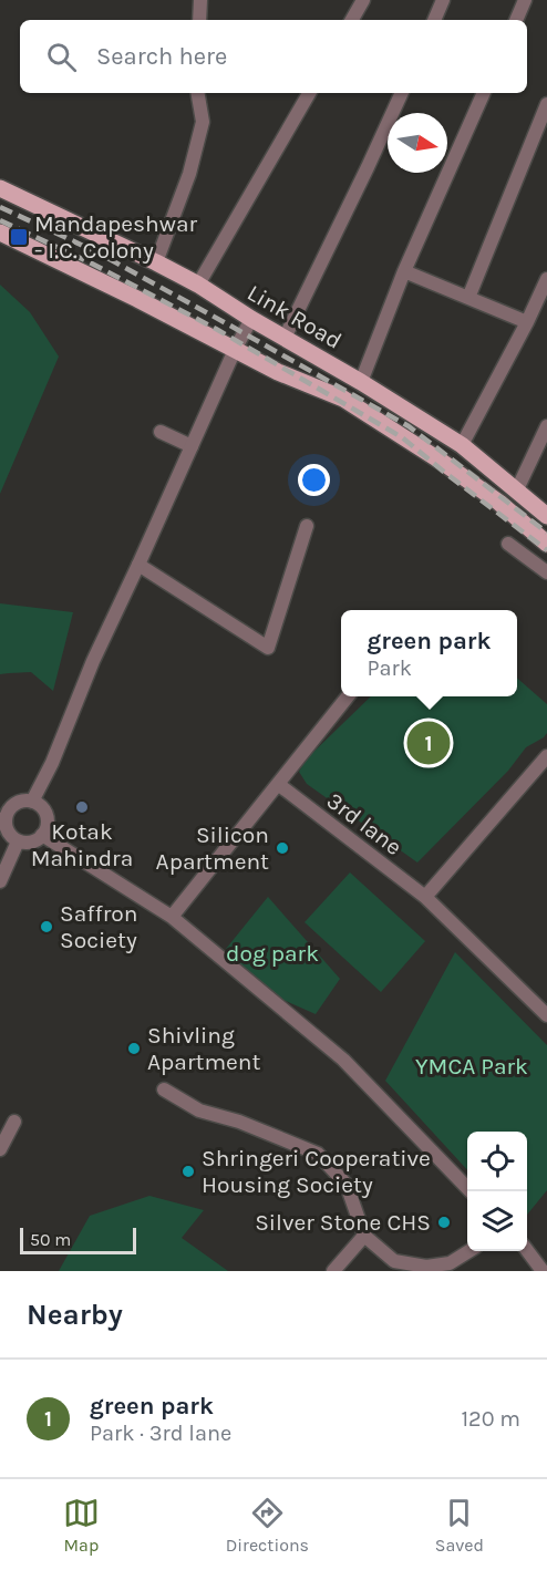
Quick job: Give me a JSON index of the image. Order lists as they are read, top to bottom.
{
  "streets": {
    "main road": ["Link Road"],
    "street": ["3rd lane"]
  },
  "parks": ["dog park", "YMCA Park"],
  "places": {
    "transit": ["Mandapeshwar - I.C. Colony"],
    "other": [
      "Kotak Mahindra",
      "Silicon Apartment",
      "Saffron Society",
      "Shivling Apartment",
      "Shringeri Cooperative Housing Society",
      "Silver Stone CHS"
    ]
  },
  "scale_bar": "50 m",
  "north": "right",
  "page": {
    "search": "Search here",
    "popup": ["green park", "Park"],
    "pins": "1",
    "scale": "50 m",
    "heading": "Nearby",
    "list": [
      {
        "mark": "1",
        "name": "green park",
        "note": "Park · 3rd lane",
        "value": "120 m"
      }
    ],
    "nav": ["Map", "Directions", "Saved"]
  }
}
